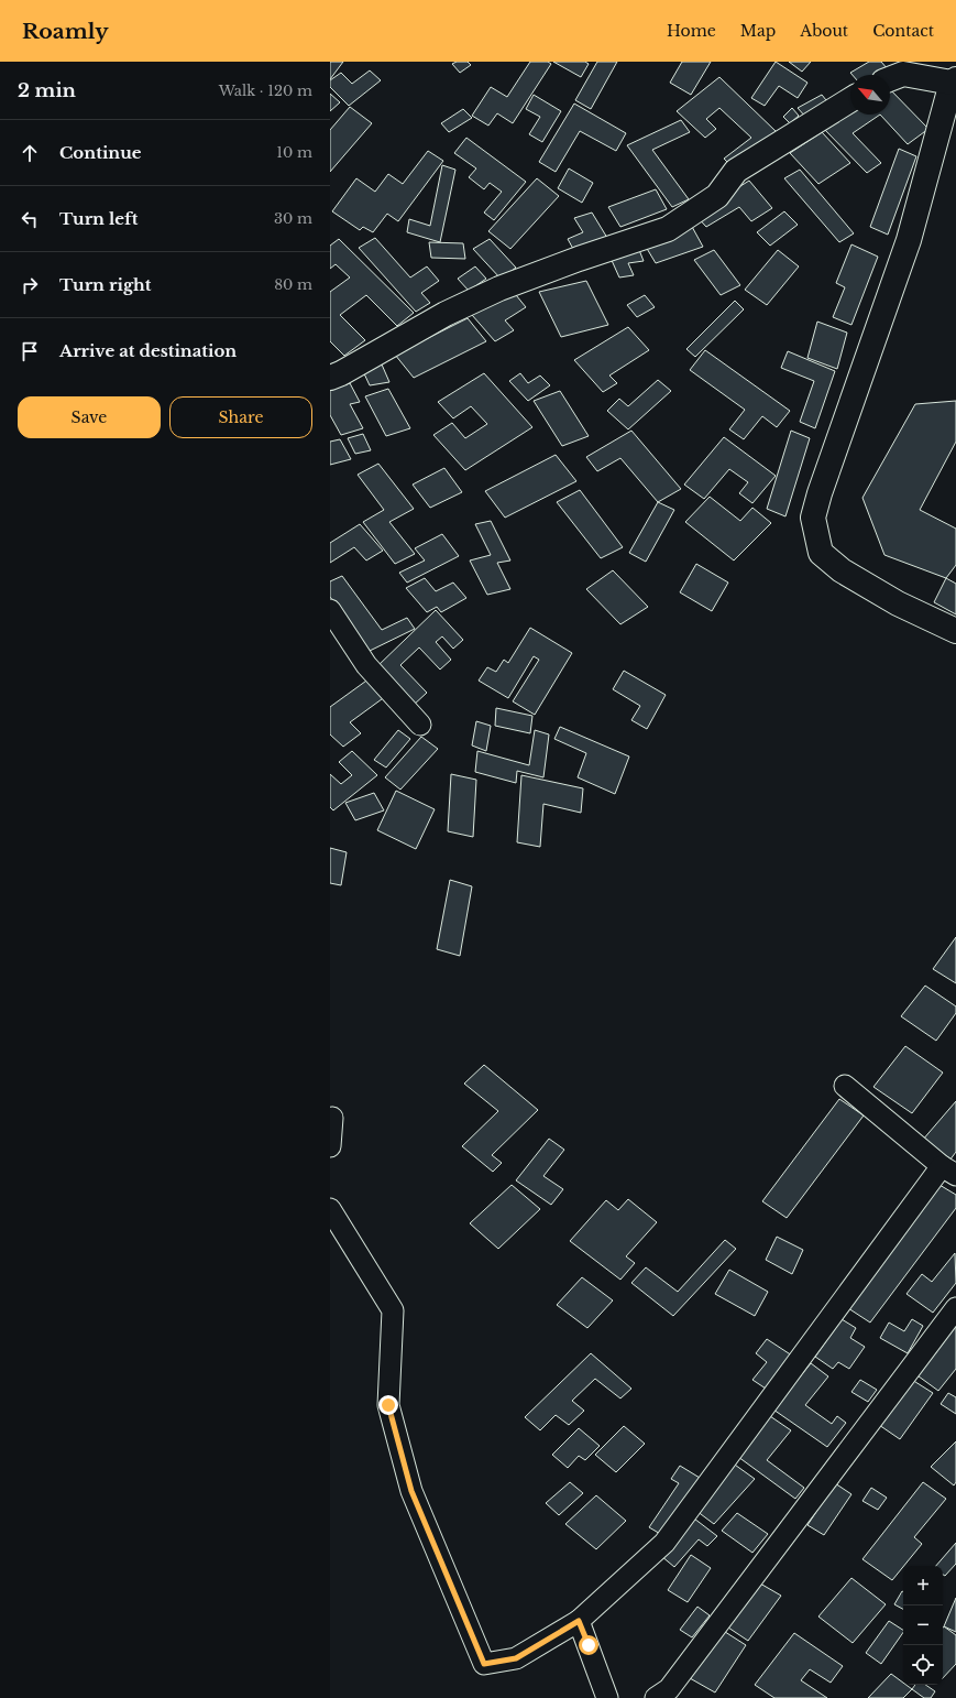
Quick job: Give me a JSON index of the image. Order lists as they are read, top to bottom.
{
  "north": "top left",
  "page": {
    "header": "Roamly",
    "nav": [
      "Home",
      "Map",
      "About",
      "Contact"
    ],
    "heading": ["2 min", "Walk · 120 m"],
    "list": [
      ["Continue", "10 m"],
      ["Turn left", "30 m"],
      ["Turn right", "80 m"],
      "Arrive at destination"
    ],
    "buttons": ["Save", "Share"],
    "map_buttons": ["+", "−"]
  }
}
